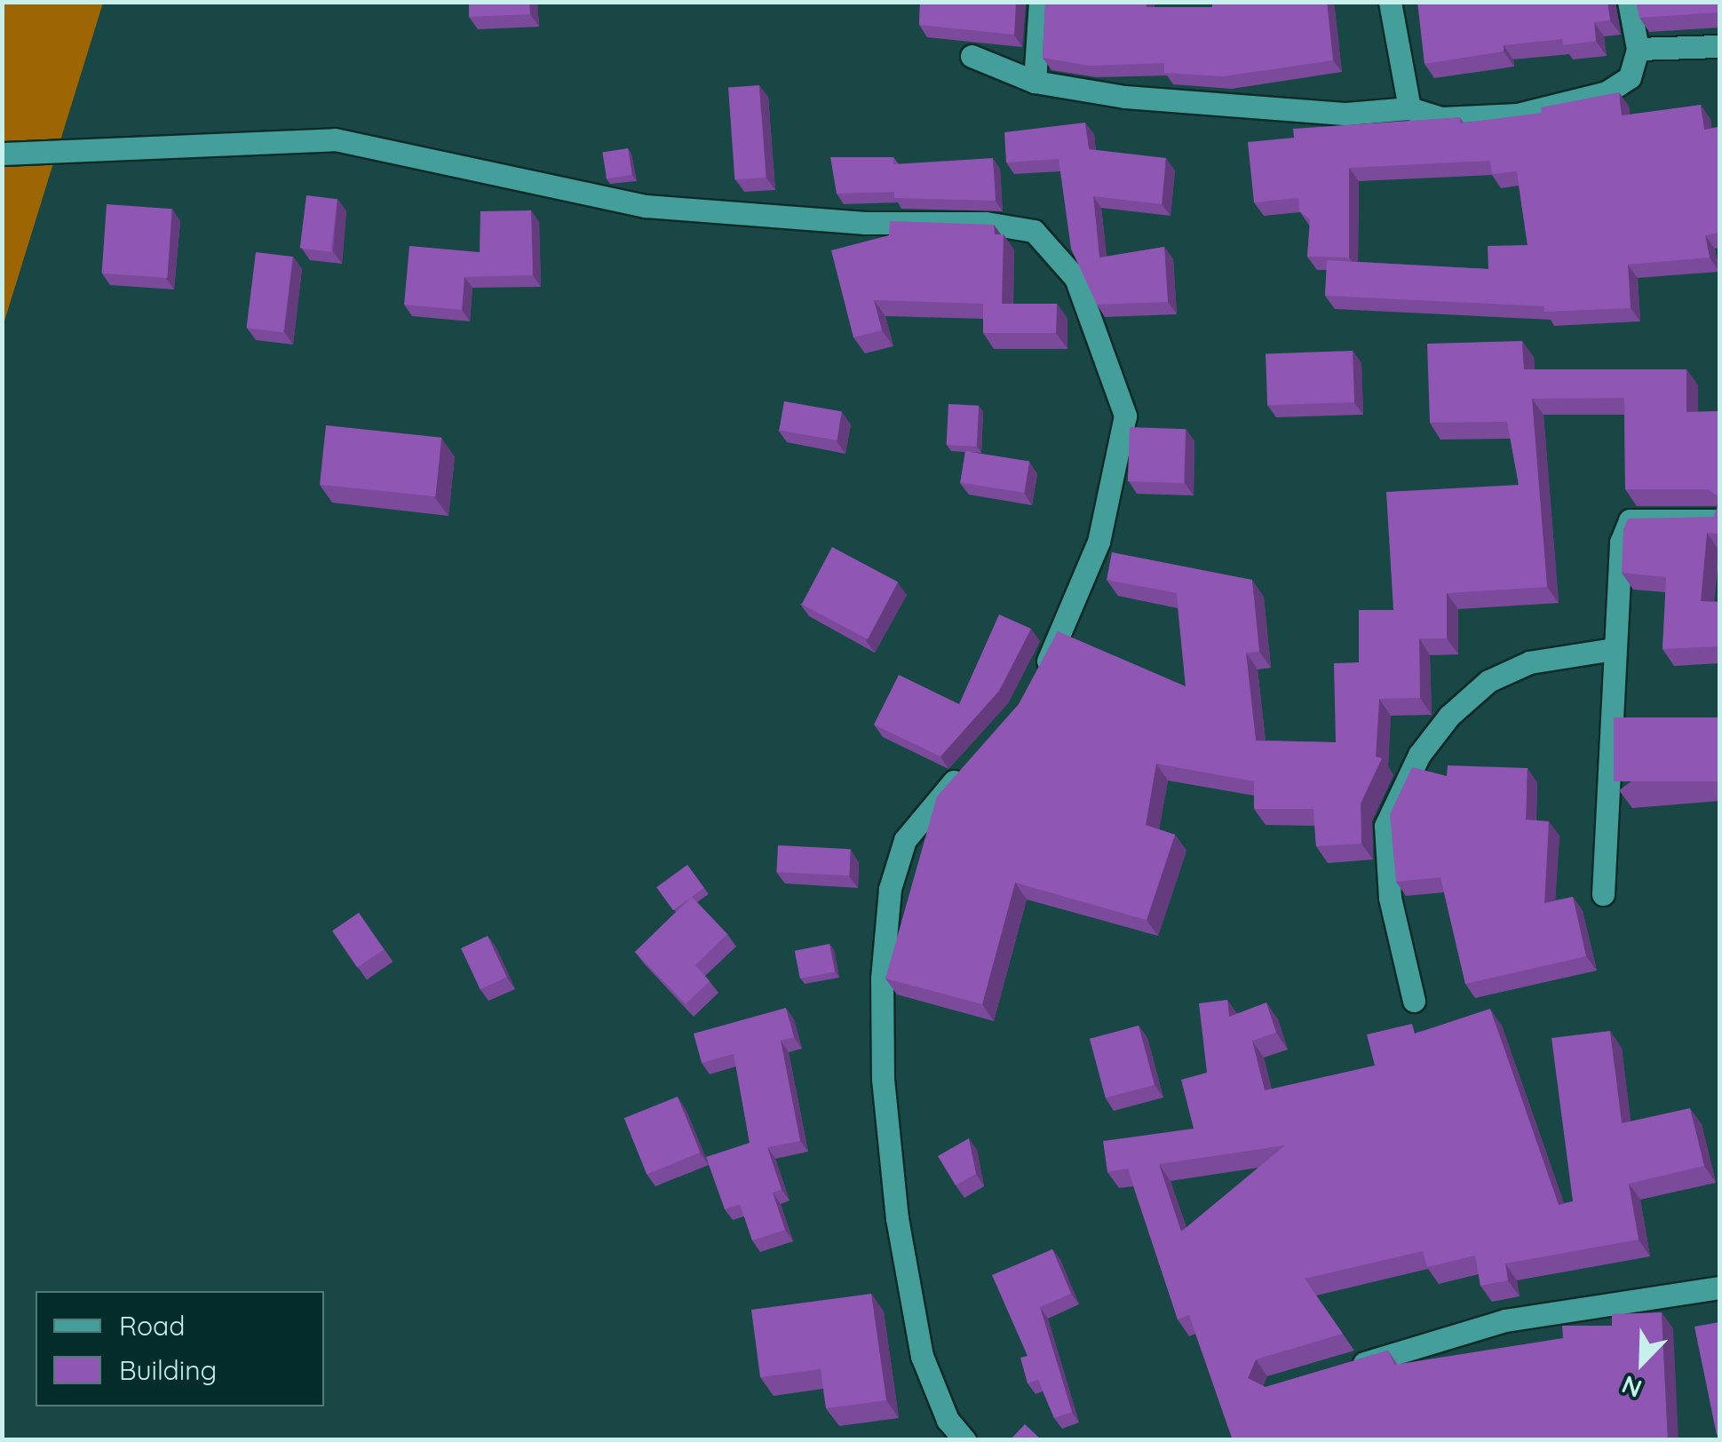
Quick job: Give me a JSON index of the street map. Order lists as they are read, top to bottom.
{
  "legend": ["Road", "Building"],
  "north": "bottom left"
}
